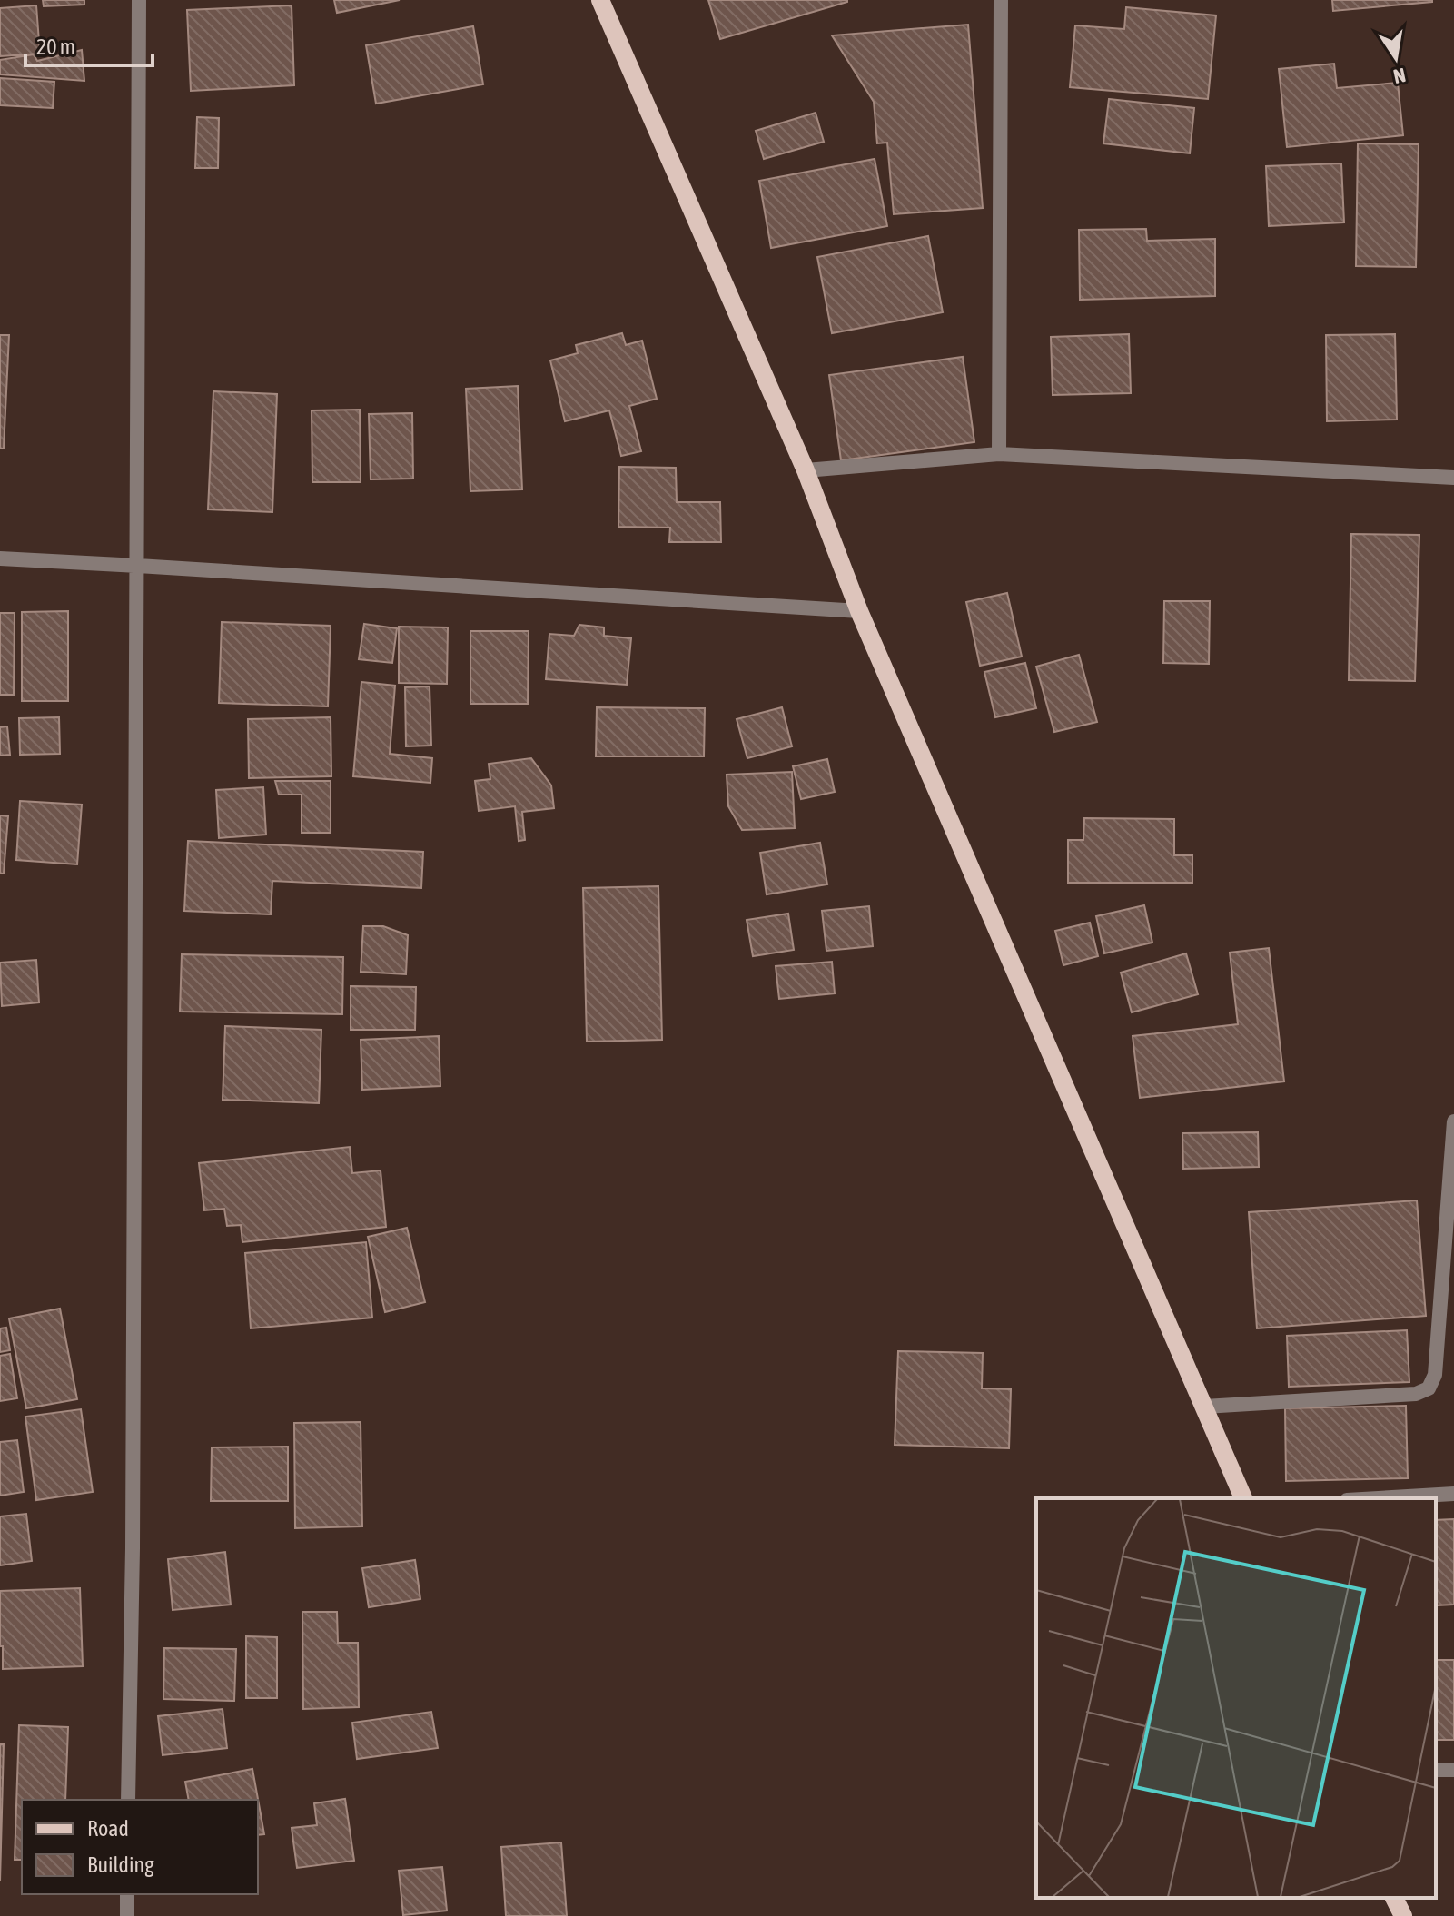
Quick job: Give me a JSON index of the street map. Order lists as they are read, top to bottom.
{
  "legend": ["Road", "Building"],
  "scale_bar": "20 m",
  "north": "bottom"
}
